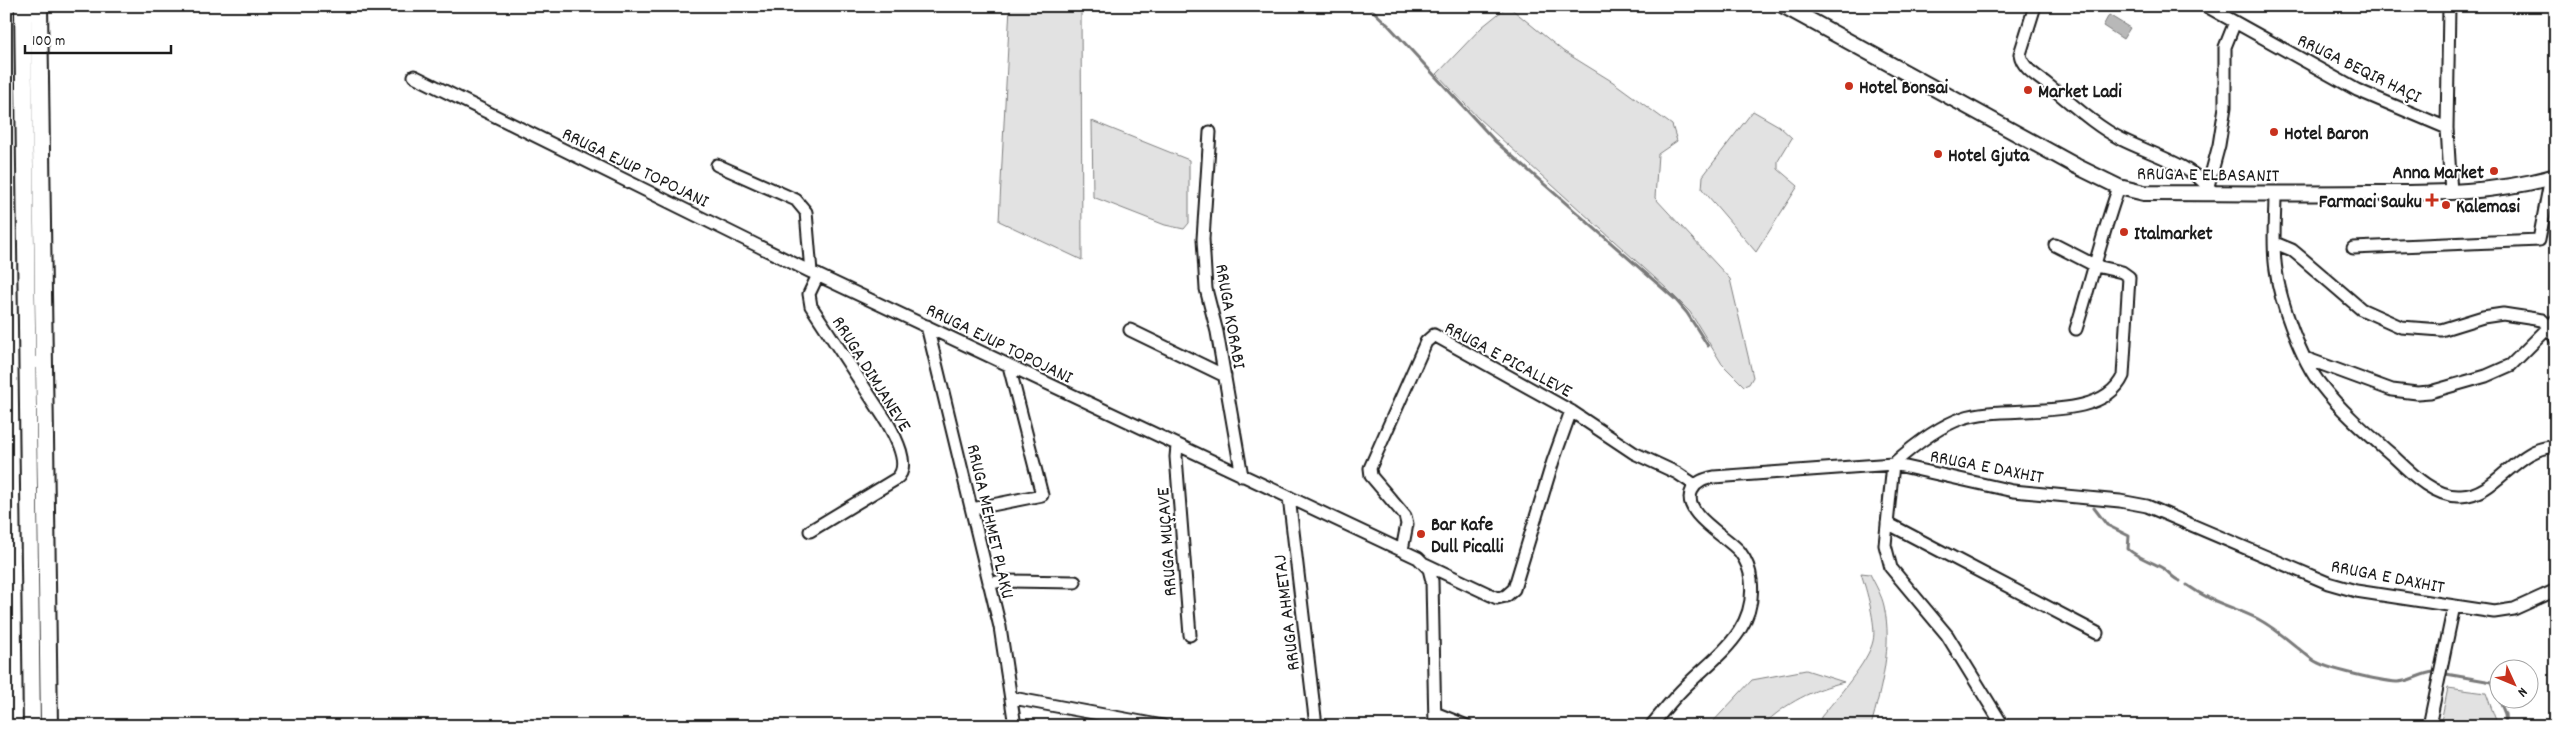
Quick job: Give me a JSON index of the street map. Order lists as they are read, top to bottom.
{
  "streets": {
    "main road": ["RRUGA E ELBASANIT"],
    "street": [
      "RRUGA BEQIR HAÇI",
      "RRUGA EJUP TOPOJANI",
      "RRUGA KORABI",
      "RRUGA E PICALLEVE",
      "RRUGA DIMJANEVE",
      "RRUGA E DAXHIT",
      "RRUGA MEHMET PLAKU",
      "RRUGA MUÇAVE",
      "RRUGA AHMETAJ"
    ]
  },
  "crossings": [
    ["RRUGA EJUP TOPOJANI", "RRUGA KORABI"],
    ["RRUGA EJUP TOPOJANI", "RRUGA E PICALLEVE"],
    ["RRUGA EJUP TOPOJANI", "RRUGA DIMJANEVE"],
    ["RRUGA EJUP TOPOJANI", "RRUGA MEHMET PLAKU"],
    ["RRUGA EJUP TOPOJANI", "RRUGA MUÇAVE"],
    ["RRUGA EJUP TOPOJANI", "RRUGA AHMETAJ"],
    ["RRUGA E PICALLEVE", "RRUGA E DAXHIT"]
  ],
  "places": {
    "other": [
      "Hotel Bonsai",
      "Market Ladi",
      "Hotel Baron",
      "Hotel Gjuta",
      "Anna Market",
      "Kalemasi",
      "Italmarket",
      "Bar Kafe Dull Picalli"
    ],
    "health": ["Farmaci Sauku"]
  },
  "scale_bar": "100 m",
  "north": "bottom right"
}
